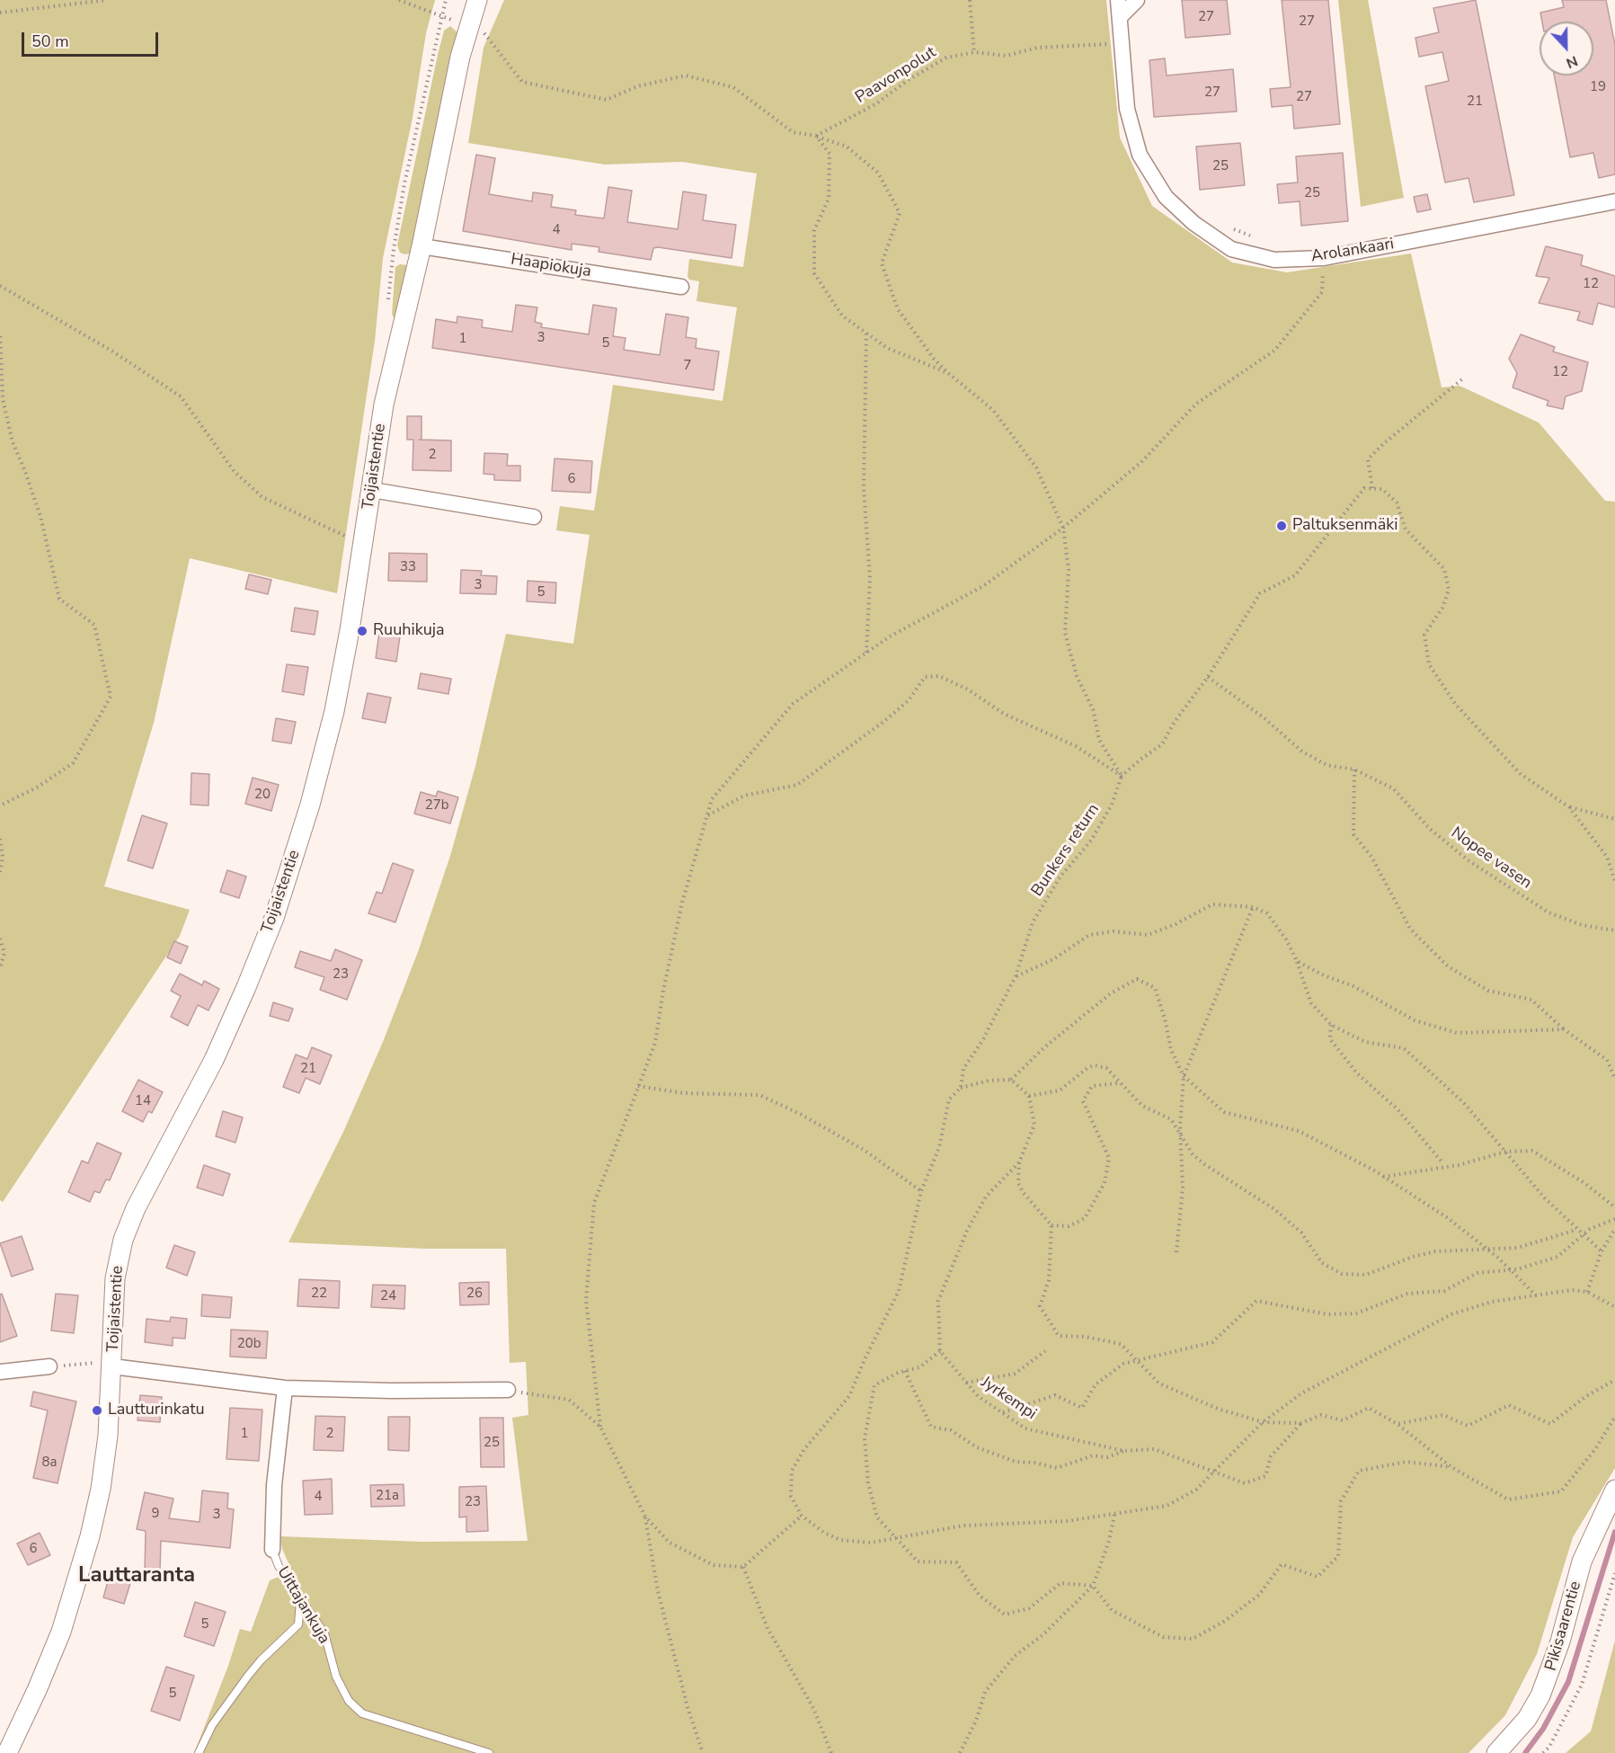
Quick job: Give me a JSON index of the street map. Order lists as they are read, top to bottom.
{
  "streets": {
    "street": [
      "Arolankaari",
      "Haapiokuja",
      "Toijaistentie",
      "Uittajankuja",
      "Pikisaarentie"
    ],
    "path": [
      "Paavonpolut",
      "Bunkers return",
      "Nopee vasen",
      "Jyrkempi"
    ]
  },
  "crossings": [
    ["Paavonpolut", "Arolankaari"],
    ["Haapiokuja", "Toijaistentie"]
  ],
  "districts": ["Lauttaranta"],
  "places": ["Paltuksenmäki", "Ruuhikuja", "Lautturinkatu"],
  "house_numbers": [
    "27",
    "27",
    "19",
    "27",
    "27",
    "21",
    "25",
    "25",
    "4",
    "12",
    "3",
    "1",
    "5",
    "7",
    "12",
    "2",
    "6",
    "33",
    "3",
    "5",
    "20",
    "27b",
    "23",
    "21",
    "14",
    "22",
    "26",
    "24",
    "20b",
    "1",
    "2",
    "25",
    "8a",
    "21a",
    "4",
    "23",
    "9",
    "3",
    "6",
    "5",
    "5"
  ],
  "scale_bar": "50 m",
  "north": "bottom"
}
